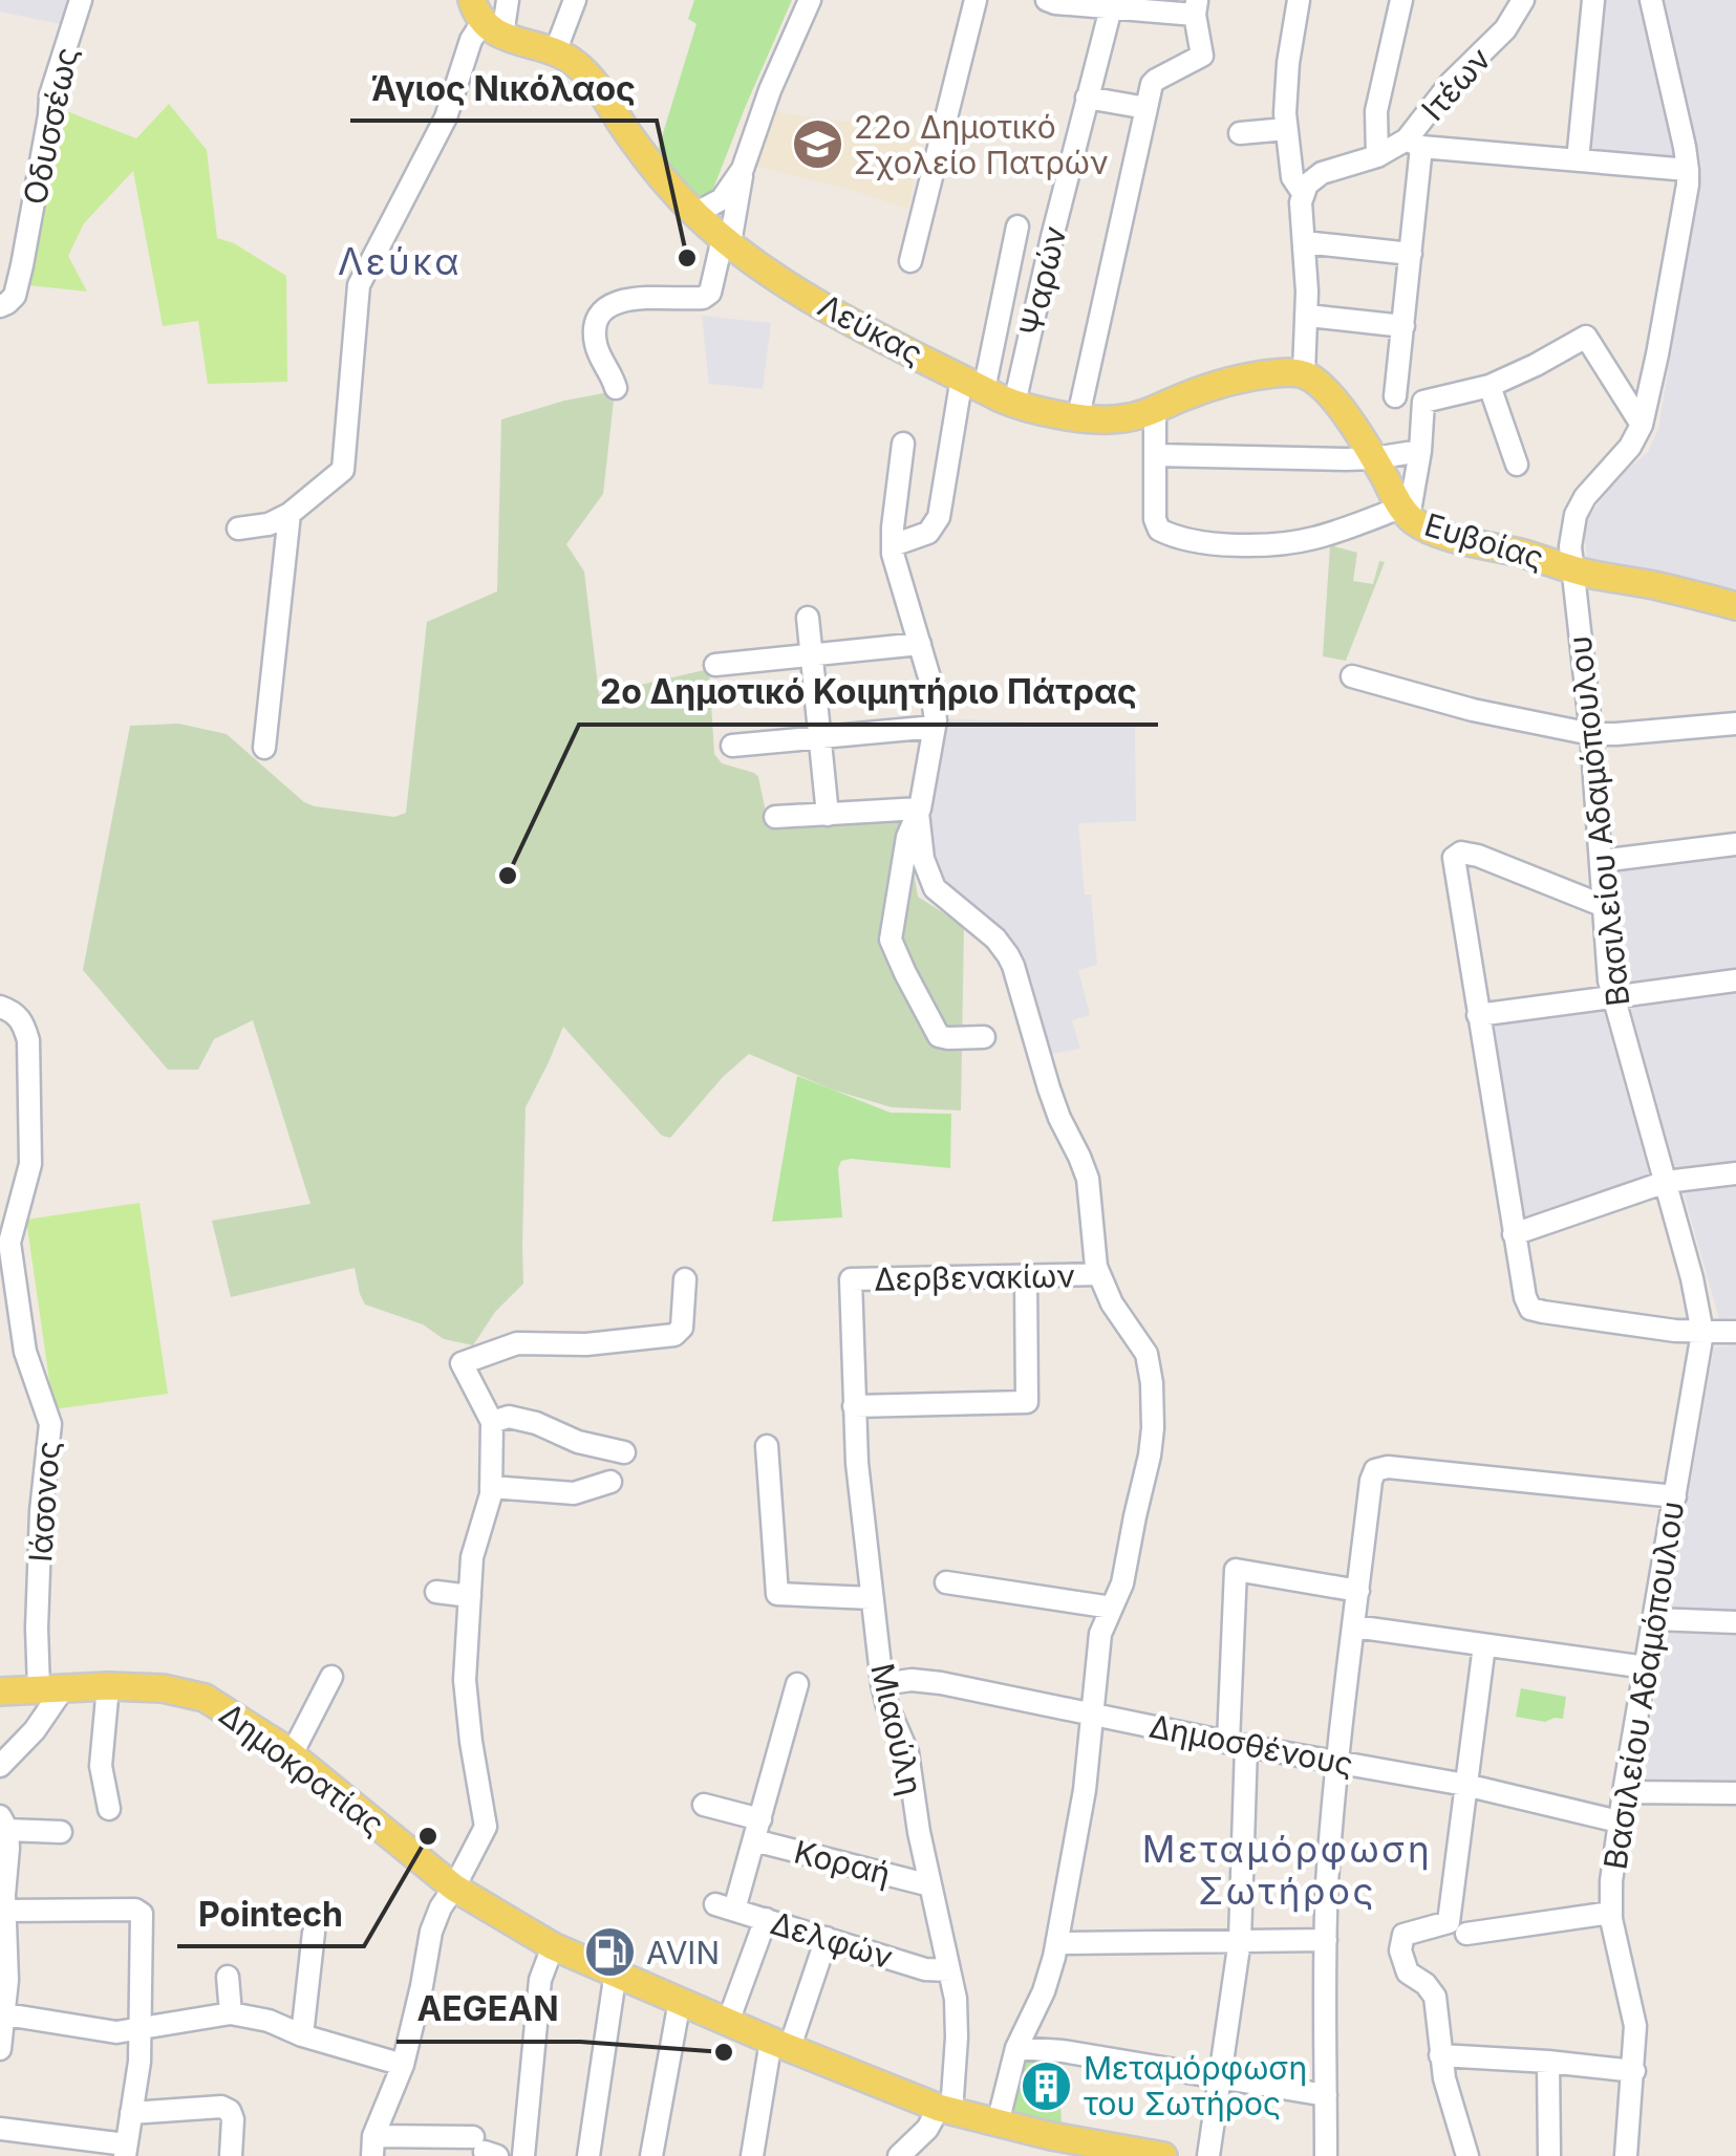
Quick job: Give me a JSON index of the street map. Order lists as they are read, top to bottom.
{
  "streets": {
    "main road": ["Λεύκας", "Ευβοίας", "Δημοκρατίας"],
    "street": [
      "Ιτέων",
      "Οδυσσέως",
      "Ψαρών",
      "Βασιλείου Αδαμόπουλου",
      "Δερβενακίων",
      "Ιάσονος",
      "Μιαούλη",
      "Δημοσθένους",
      "Κοραή",
      "Δελφών"
    ]
  },
  "crossings": [
    ["Ψαρών", "Λεύκας"],
    ["Λεύκας", "Ευβοίας"],
    ["Ευβοίας", "Βασιλείου Αδαμόπουλου"],
    ["Βασιλείου Αδαμόπουλου", "Δημοσθένους"],
    ["Δερβενακίων", "Μιαούλη"],
    ["Ιάσονος", "Δημοκρατίας"],
    ["Μιαούλη", "Δημοσθένους"],
    ["Μιαούλη", "Δημοκρατίας"],
    ["Μιαούλη", "Κοραή"],
    ["Μιαούλη", "Δελφών"],
    ["Κοραή", "Δελφών"]
  ],
  "districts": ["Λεύκα", "Μεταμόρφωση Σωτήρος"],
  "places": {
    "school or university": ["22ο Δημοτικό Σχολείο Πατρών"],
    "other": [
      "Άγιος Νικόλαος",
      "2o Δημοτικό Κοιμητήριο Πάτρας",
      "Pointech",
      "AEGEAN"
    ],
    "fuel station": ["AVIN"],
    "building": ["Μεταμόρφωση του Σωτήρος"]
  }
}
